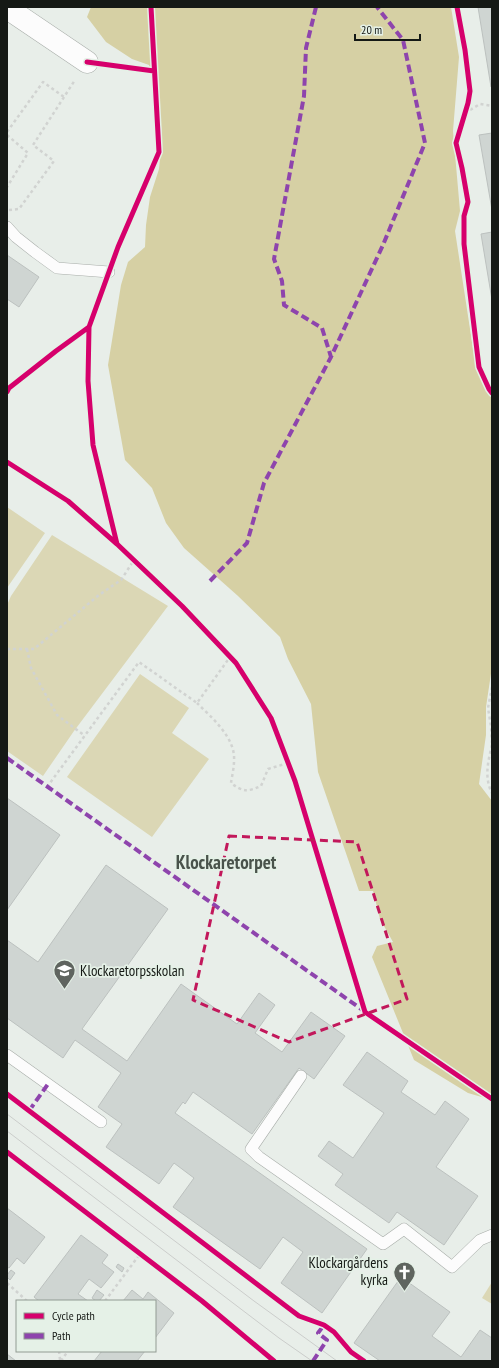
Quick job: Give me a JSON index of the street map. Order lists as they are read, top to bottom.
{
  "districts": ["Klockaretorpet"],
  "places": {
    "school or university": ["Klockaretorpsskolan"],
    "church": ["Klockargårdens kyrka"]
  },
  "legend": ["Cycle path", "Path"],
  "scale_bar": "20 m"
}
